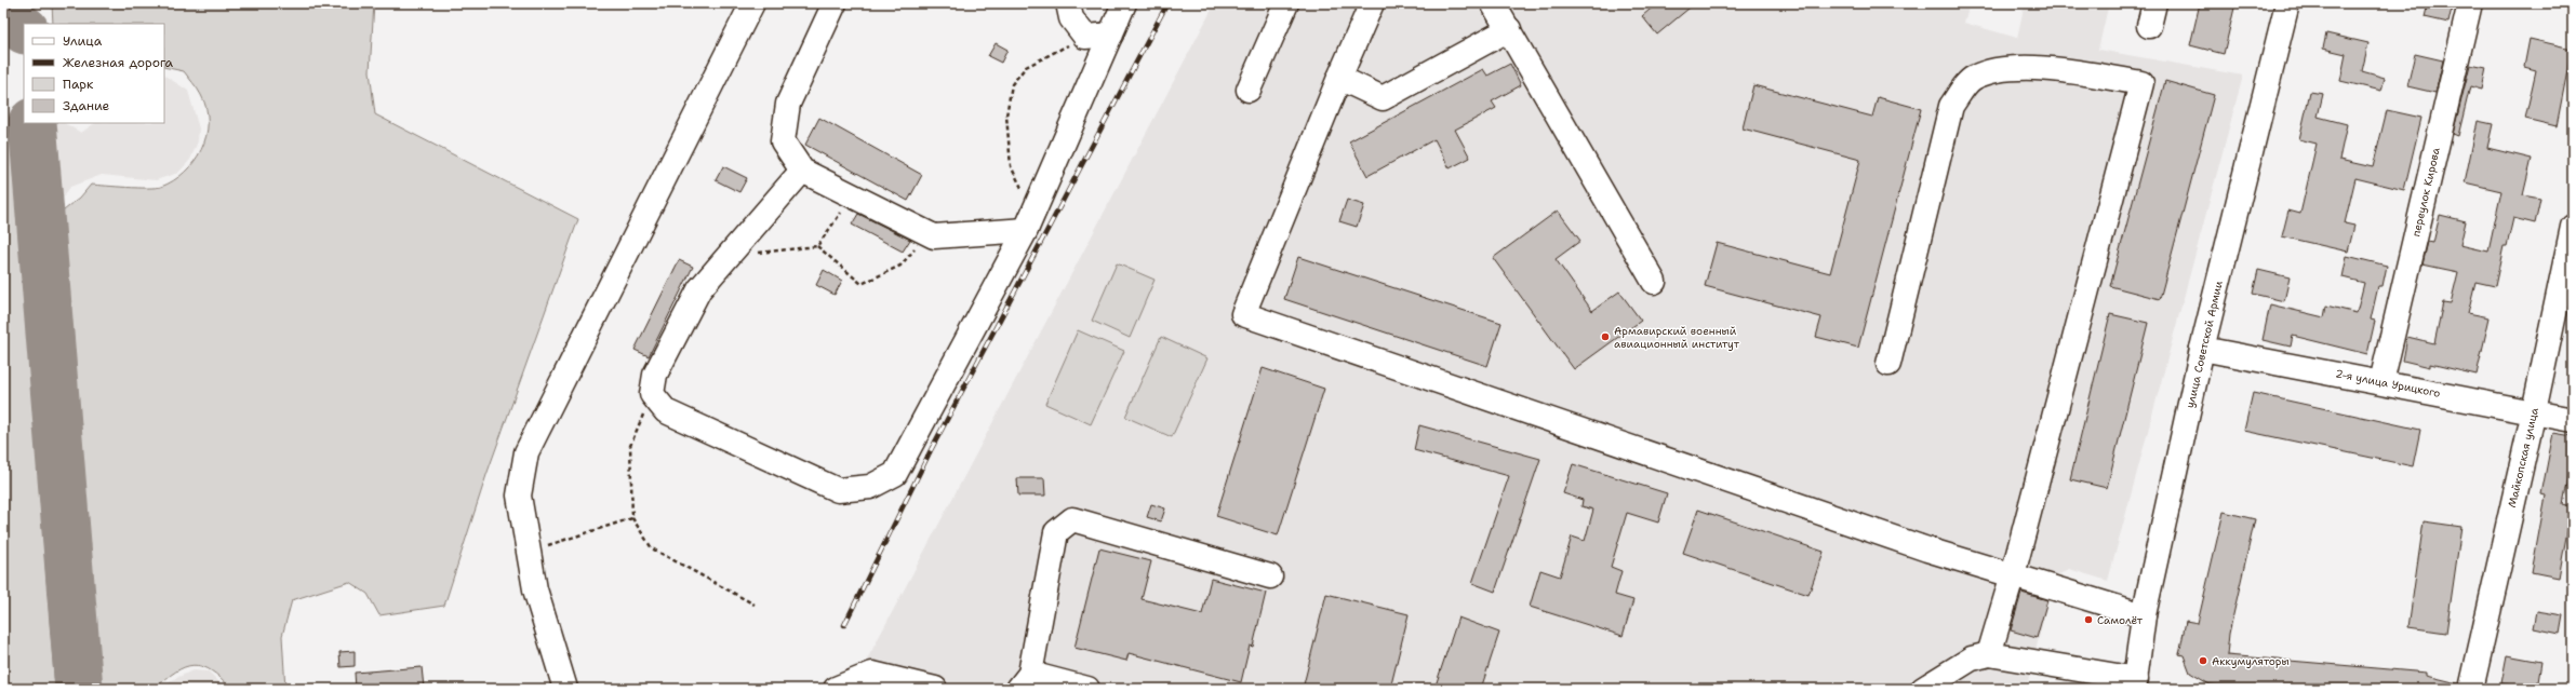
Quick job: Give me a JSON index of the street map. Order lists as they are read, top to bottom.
{
  "streets": {
    "street": [
      "переулок Кирова",
      "улица Советской Армии",
      "2-я улица Урицкого",
      "Майкопская улица"
    ]
  },
  "crossings": [
    ["переулок Кирова", "2-я улица Урицкого"],
    ["улица Советской Армии", "2-я улица Урицкого"],
    ["2-я улица Урицкого", "Майкопская улица"]
  ],
  "places": ["Армавирский военный авиационный институт", "Самолёт", "Аккумуляторы"],
  "legend": [
    "Улица",
    "Железная дорога",
    "Парк",
    "Здание"
  ]
}
